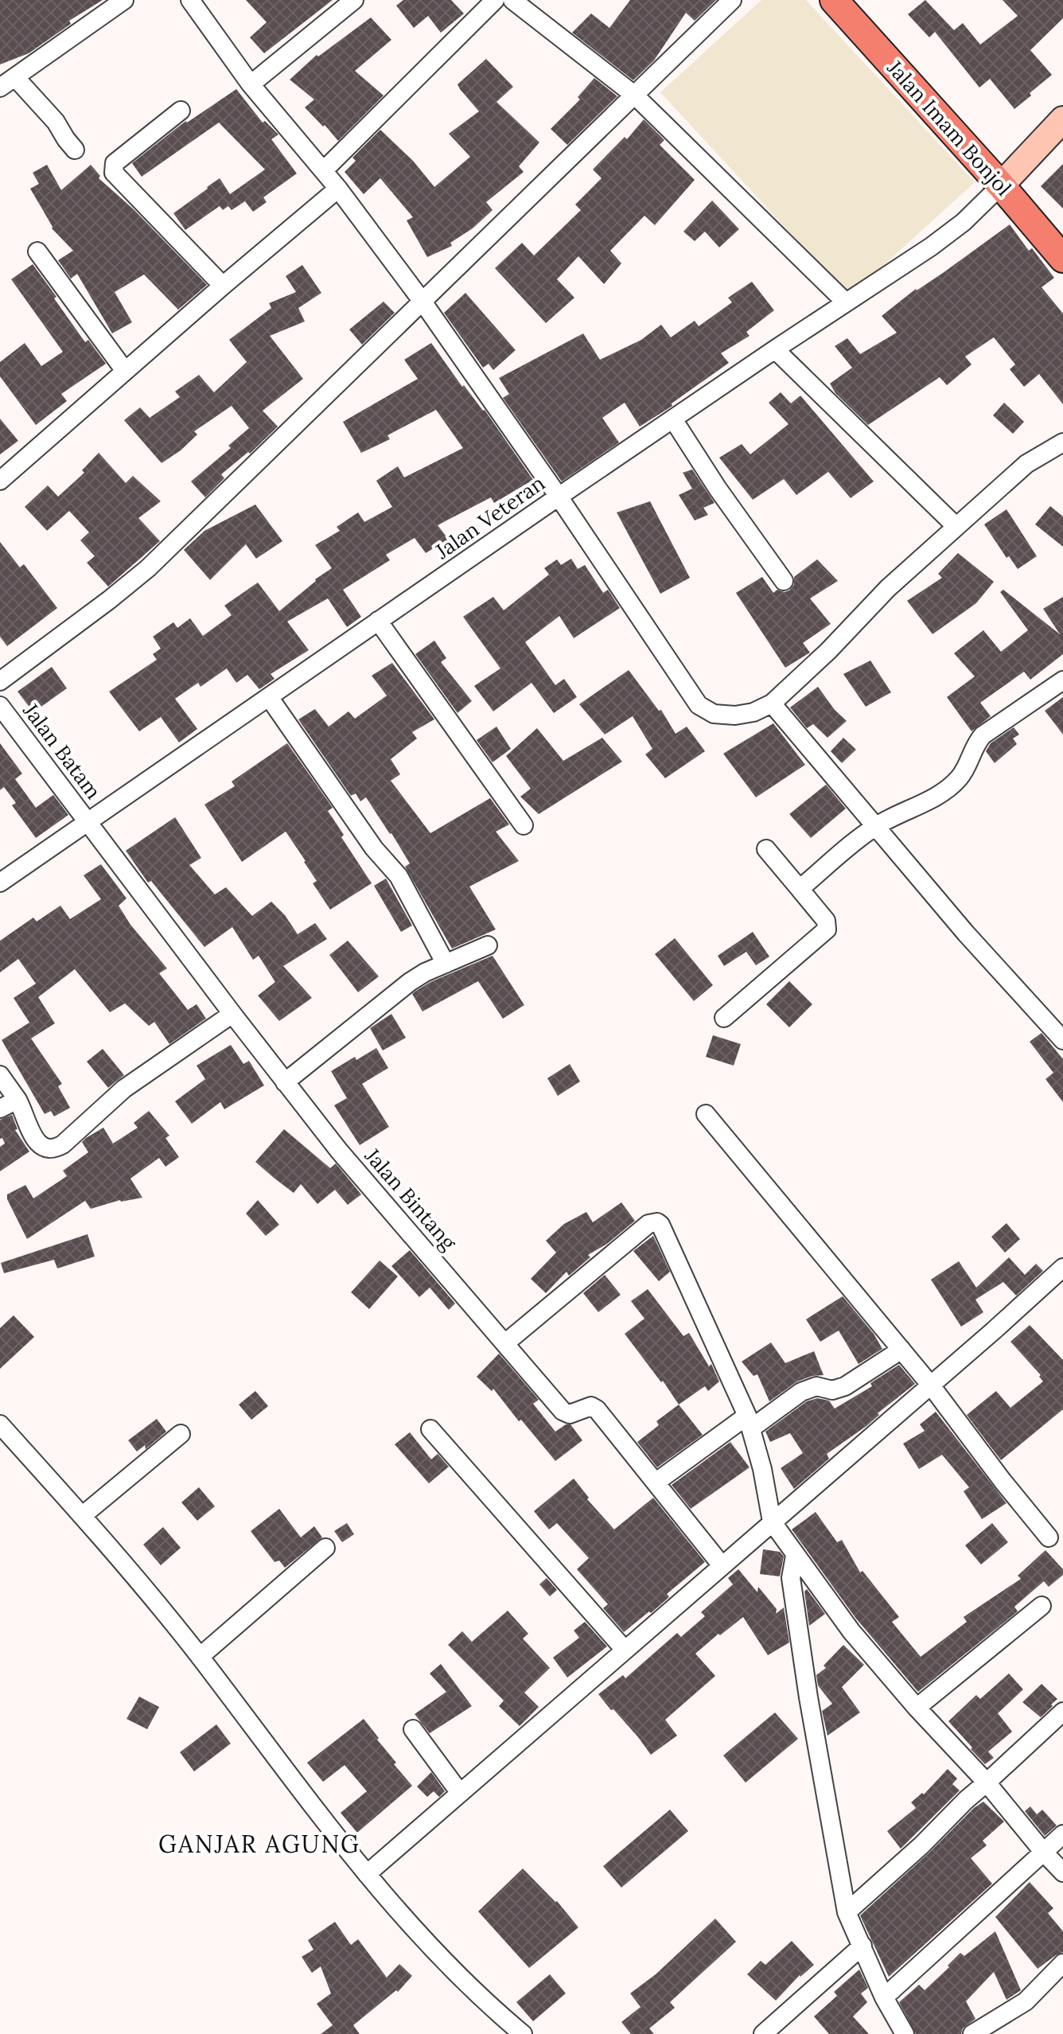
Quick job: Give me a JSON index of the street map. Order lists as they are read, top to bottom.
{
  "streets": {
    "main road": ["Jalan Imam Bonjol"],
    "street": ["Jalan Veteran", "Jalan Batam", "Jalan Bintang"]
  },
  "crossings": [
    ["Jalan Imam Bonjol", "Jalan Veteran"],
    ["Jalan Veteran", "Jalan Batam"],
    ["Jalan Veteran", "Jalan Bintang"],
    ["Jalan Batam", "Jalan Bintang"]
  ],
  "districts": ["GANJAR AGUNG"]
}
